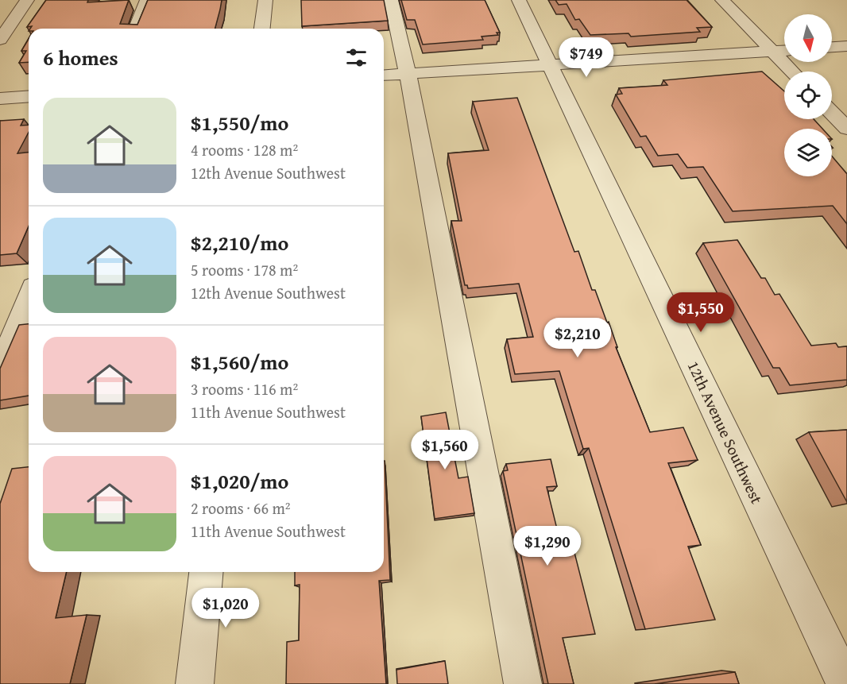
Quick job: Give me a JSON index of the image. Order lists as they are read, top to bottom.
{
  "streets": {
    "street": ["12th Avenue Southwest"]
  },
  "north": "bottom",
  "page": {
    "heading": "6 homes",
    "price": [
      "$749",
      "$1,550",
      "$2,210",
      "$1,560",
      "$1,290",
      "$1,020"
    ],
    "list": [
      {
        "name": "$1,550/mo",
        "note": "4 rooms · 128 m² · 12th Avenue Southwest"
      },
      {
        "name": "$2,210/mo",
        "note": "5 rooms · 178 m² · 12th Avenue Southwest"
      },
      {
        "name": "$1,560/mo",
        "note": "3 rooms · 116 m² · 11th Avenue Southwest"
      },
      {
        "name": "$1,020/mo",
        "note": "2 rooms · 66 m² · 11th Avenue Southwest"
      }
    ]
  }
}
